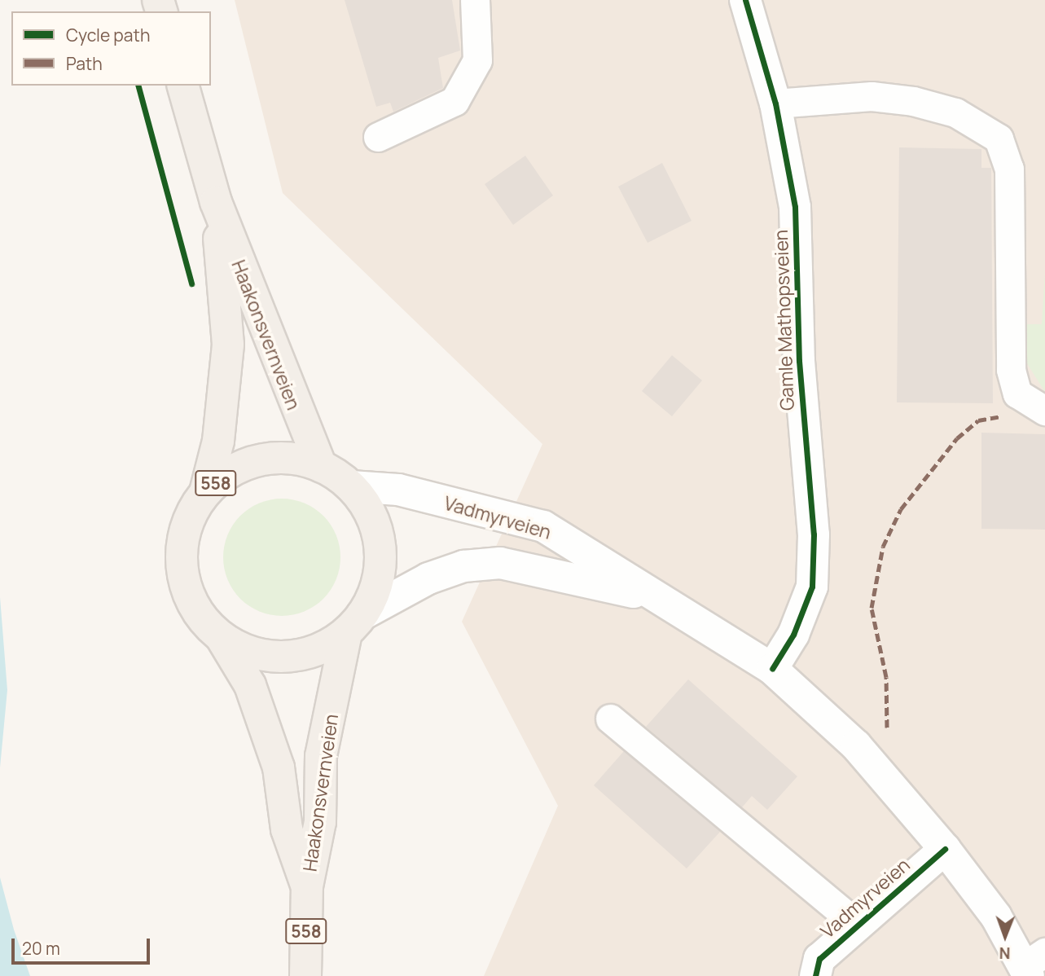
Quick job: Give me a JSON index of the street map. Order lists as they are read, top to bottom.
{
  "streets": {
    "main road": [
      "Gamle Mathopsveien",
      "Haakonsvernveien",
      "558",
      "Vadmyrveien"
    ]
  },
  "crossings": [
    ["Gamle Mathopsveien", "Vadmyrveien"],
    ["Haakonsvernveien", "558"],
    ["Haakonsvernveien", "Vadmyrveien"],
    ["558", "Vadmyrveien"]
  ],
  "legend": ["Cycle path", "Path"],
  "scale_bar": "20 m",
  "north": "bottom"
}
